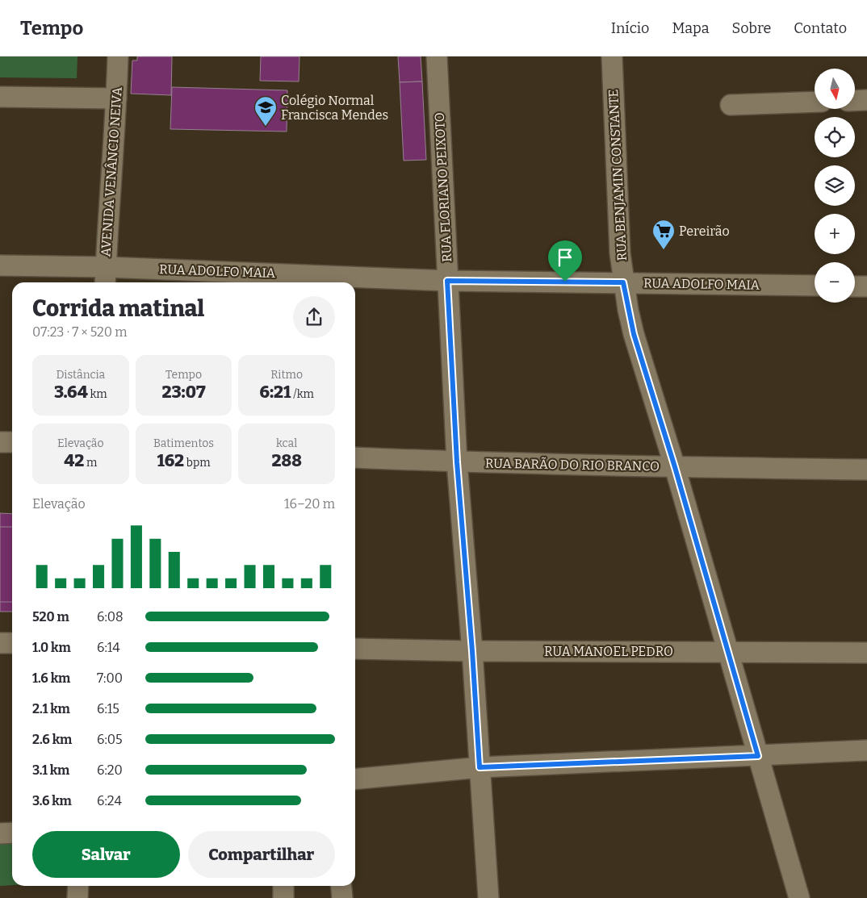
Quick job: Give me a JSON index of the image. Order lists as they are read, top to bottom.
{
  "streets": {
    "street": [
      "AVENIDA VENÂNCIO NEIVA",
      "RUA BENJAMIN CONSTANTE",
      "RUA FLORIANO PEIXOTO",
      "RUA ADOLFO MAIA",
      "RUA BARÃO DO RIO BRANCO",
      "RUA MANOEL PEDRO"
    ]
  },
  "crossings": [
    ["AVENIDA VENÂNCIO NEIVA", "RUA ADOLFO MAIA"],
    ["RUA BENJAMIN CONSTANTE", "RUA ADOLFO MAIA"],
    ["RUA BENJAMIN CONSTANTE", "RUA BARÃO DO RIO BRANCO"],
    ["RUA BENJAMIN CONSTANTE", "RUA MANOEL PEDRO"],
    ["RUA FLORIANO PEIXOTO", "RUA ADOLFO MAIA"],
    ["RUA FLORIANO PEIXOTO", "RUA BARÃO DO RIO BRANCO"],
    ["RUA FLORIANO PEIXOTO", "RUA MANOEL PEDRO"]
  ],
  "places": {
    "school or university": ["Colégio Normal Francisca Mendes"],
    "supermarket": ["Pereirão"]
  },
  "north": "bottom",
  "page": {
    "header": "Tempo",
    "nav": [
      "Início",
      "Mapa",
      "Sobre",
      "Contato"
    ],
    "map_buttons": ["+", "−"],
    "heading": ["Corrida matinal", "07:23 · 7 × 520 m"],
    "stats": [
      ["Distância", "3.64 km"],
      ["Tempo", "23:07"],
      ["Ritmo", "6:21 /km"],
      ["Elevação", "42 m"],
      ["Batimentos", "162 bpm"],
      ["kcal", "288"]
    ],
    "chart": ["Elevação", "16–20 m"],
    "list": [
      {
        "name": "520 m",
        "note": "6:08"
      },
      {
        "name": "1.0 km",
        "note": "6:14"
      },
      {
        "name": "1.6 km",
        "note": "7:00"
      },
      {
        "name": "2.1 km",
        "note": "6:15"
      },
      {
        "name": "2.6 km",
        "note": "6:05"
      },
      {
        "name": "3.1 km",
        "note": "6:20"
      },
      {
        "name": "3.6 km",
        "note": "6:24"
      }
    ],
    "buttons": ["Salvar", "Compartilhar"]
  }
}
